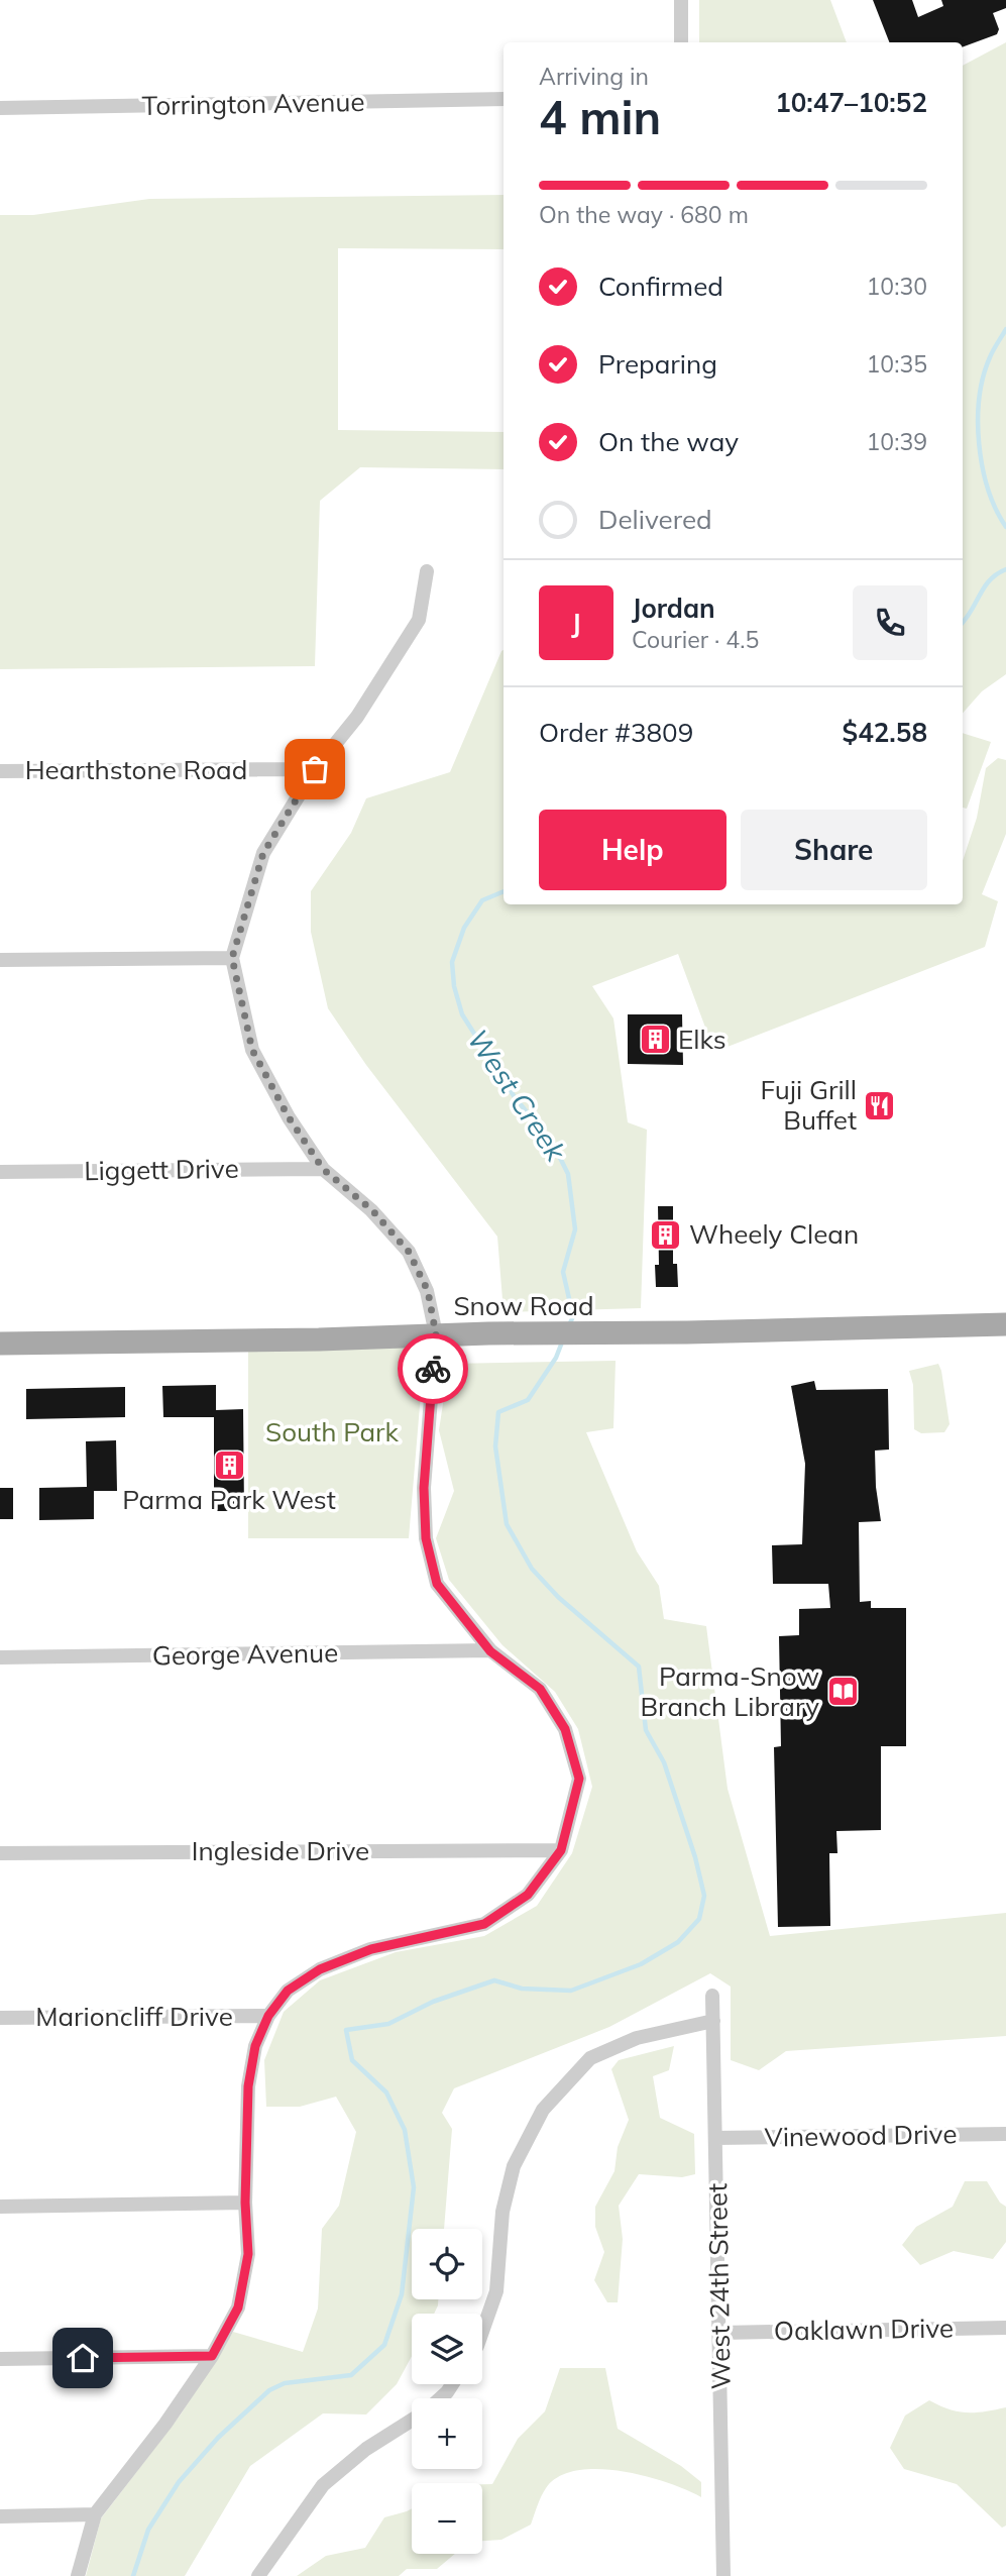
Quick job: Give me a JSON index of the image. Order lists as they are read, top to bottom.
{
  "streets": {
    "main road": ["Snow Road"],
    "street": [
      "Torrington Avenue",
      "Hearthstone Road",
      "Liggett Drive",
      "George Avenue",
      "Ingleside Drive",
      "Marioncliff Drive",
      "Vinewood Drive",
      "West 24th Street",
      "Oaklawn Drive"
    ]
  },
  "crossings": [
    ["Vinewood Drive", "West 24th Street"],
    ["West 24th Street", "Oaklawn Drive"]
  ],
  "water": ["West Creek"],
  "parks": ["South Park"],
  "places": {
    "building": ["Elks", "Wheely Clean", "Parma Park West"],
    "restaurant": ["Fuji Grill Buffet"],
    "library": ["Parma-Snow Branch Library"]
  },
  "page": {
    "heading": ["4 min", "Arriving in", "10:47–10:52"],
    "panel": [
      "Jordan",
      "Courier · 4.5",
      "Order #3809",
      "$42.58"
    ],
    "bar": "On the way · 680 m",
    "list": [
      ["Confirmed", "10:30"],
      ["Preparing", "10:35"],
      ["On the way", "10:39"],
      "Delivered"
    ],
    "round": "J",
    "buttons": ["Help", "Share"],
    "map_buttons": ["+", "−"]
  }
}
